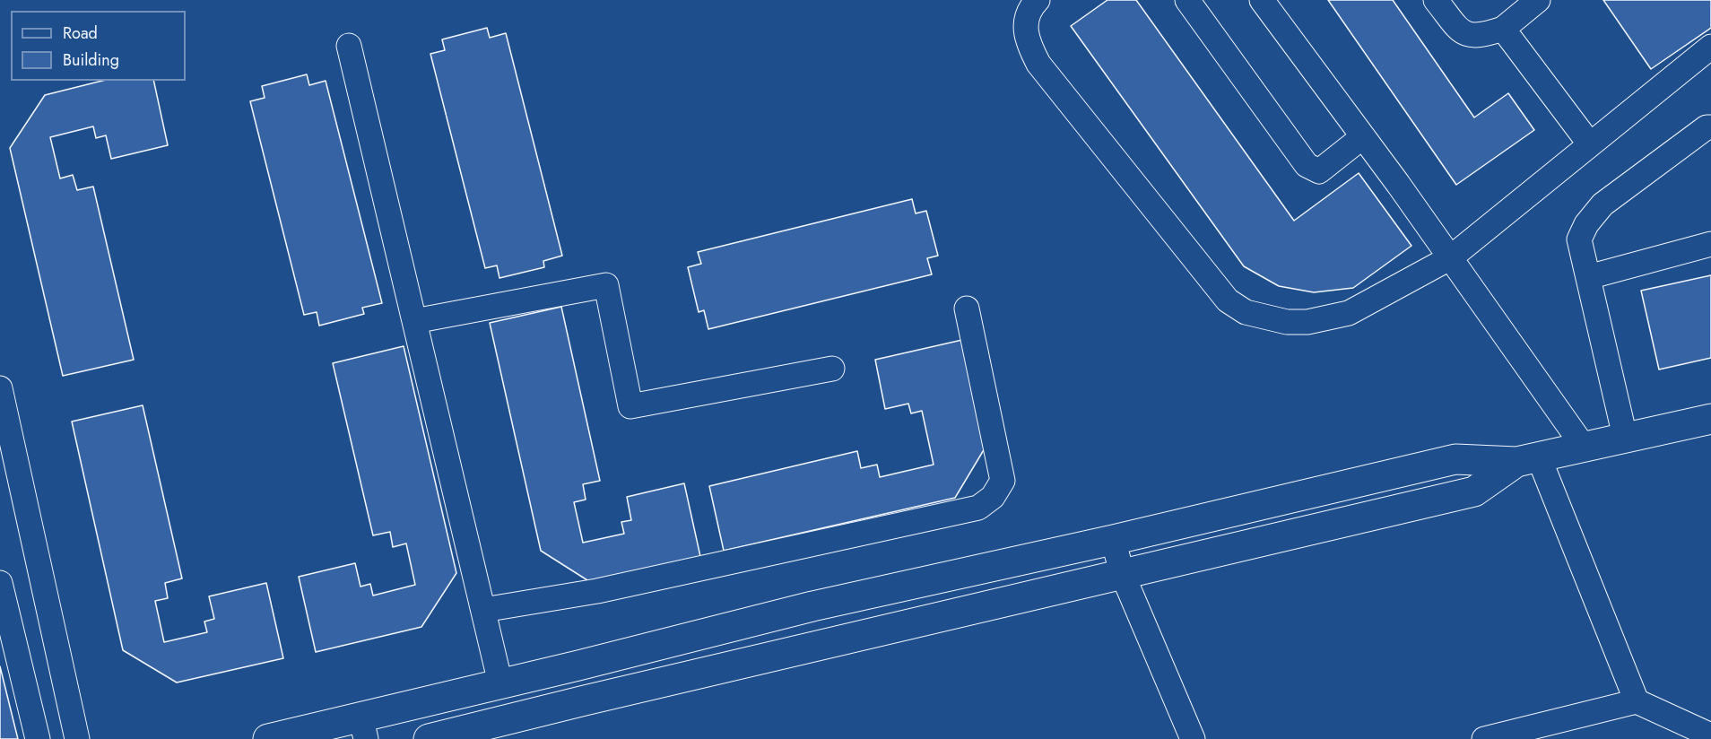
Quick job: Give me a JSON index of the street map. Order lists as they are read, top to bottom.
{
  "legend": ["Road", "Building"]
}
